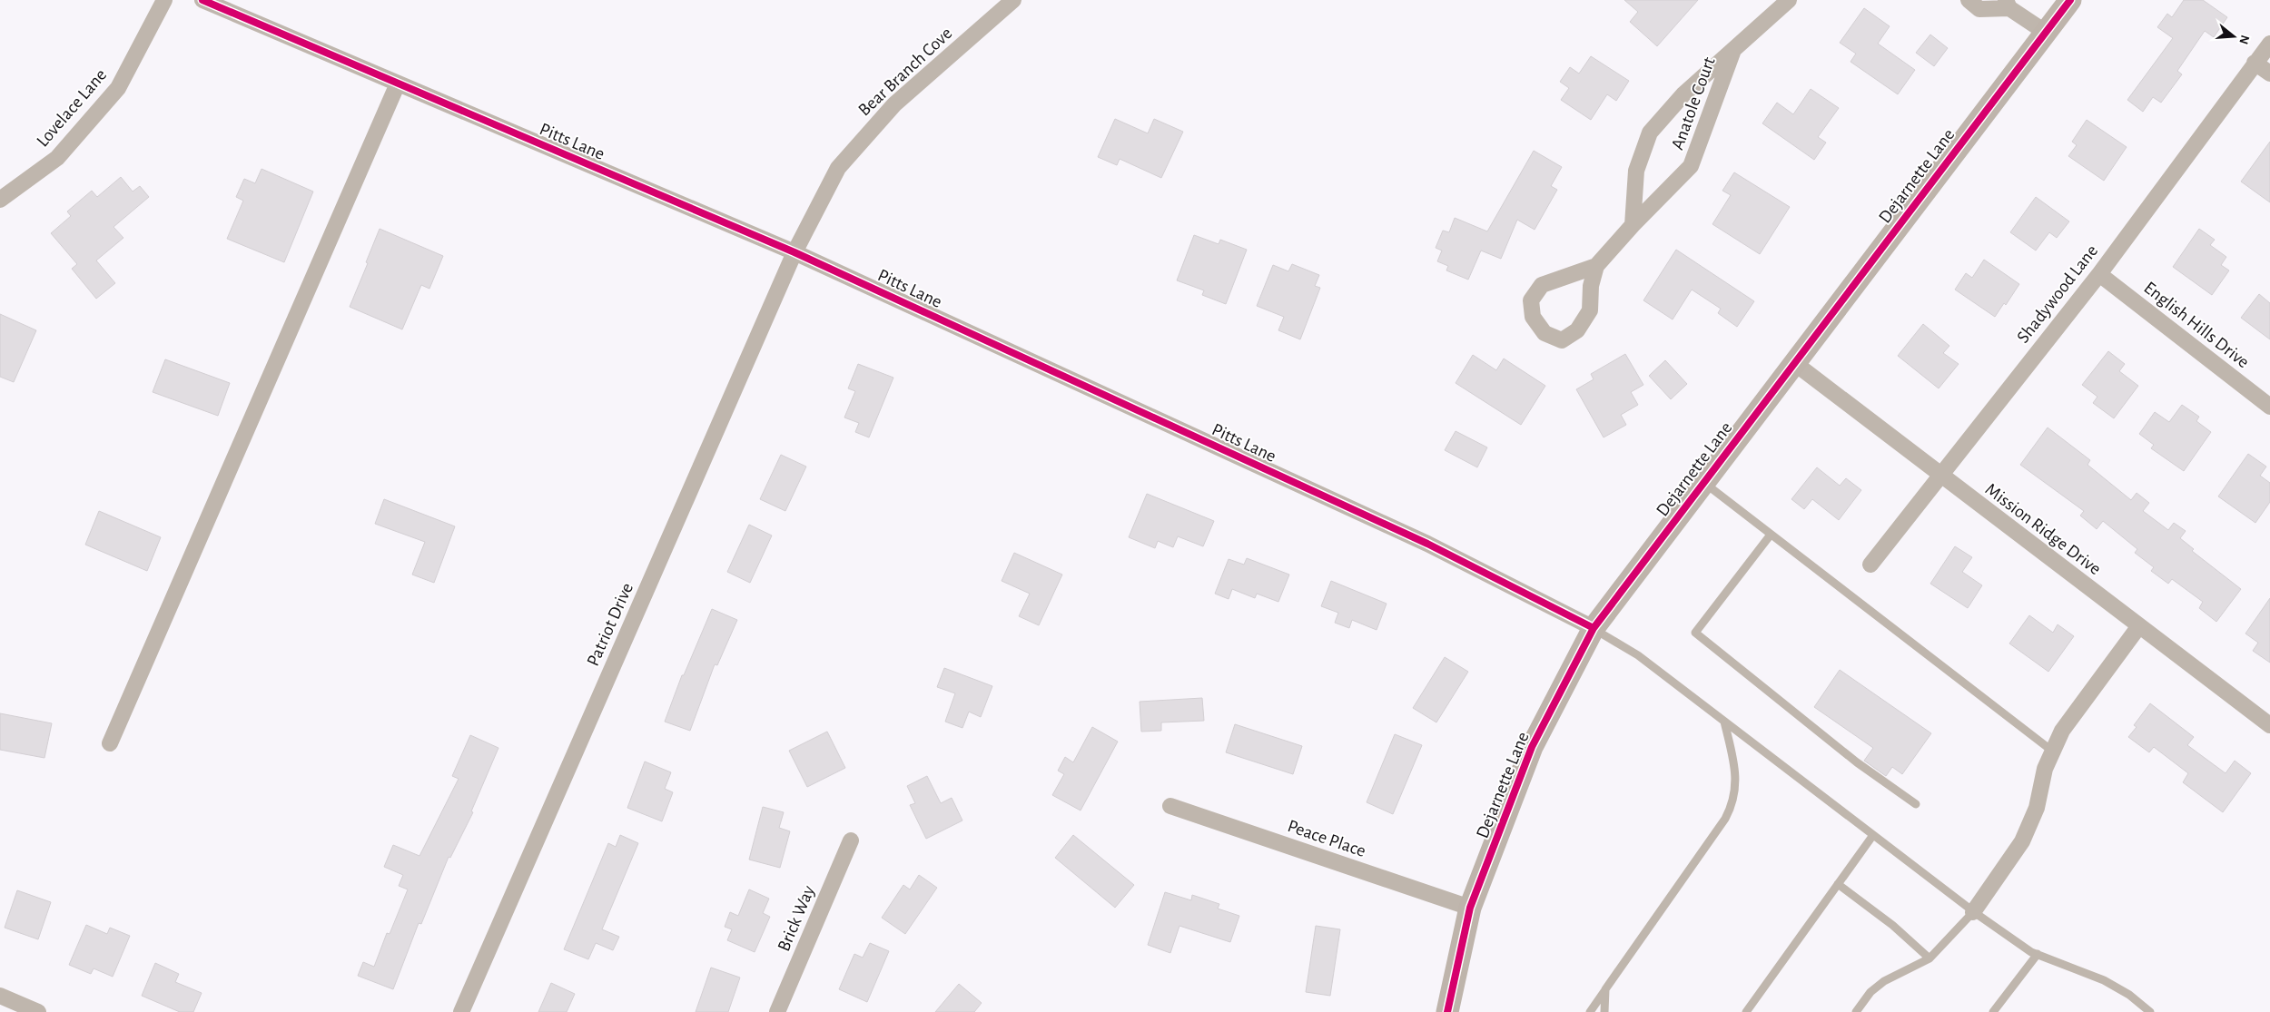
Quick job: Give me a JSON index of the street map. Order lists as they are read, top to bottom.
{
  "streets": {
    "main road": ["Dejarnette Lane"],
    "street": [
      "Bear Branch Cove",
      "Anatole Court",
      "Lovelace Lane",
      "Pitts Lane",
      "Shadywood Lane",
      "English Hills Drive",
      "Mission Ridge Drive",
      "Patriot Drive",
      "Peace Place",
      "Brick Way"
    ]
  },
  "crossings": [
    ["Bear Branch Cove", "Pitts Lane"],
    ["Bear Branch Cove", "Patriot Drive"],
    ["Pitts Lane", "Dejarnette Lane"],
    ["Pitts Lane", "Patriot Drive"],
    ["Dejarnette Lane", "Mission Ridge Drive"],
    ["Dejarnette Lane", "Peace Place"],
    ["Shadywood Lane", "English Hills Drive"],
    ["Shadywood Lane", "Mission Ridge Drive"]
  ],
  "north": "right"
}
